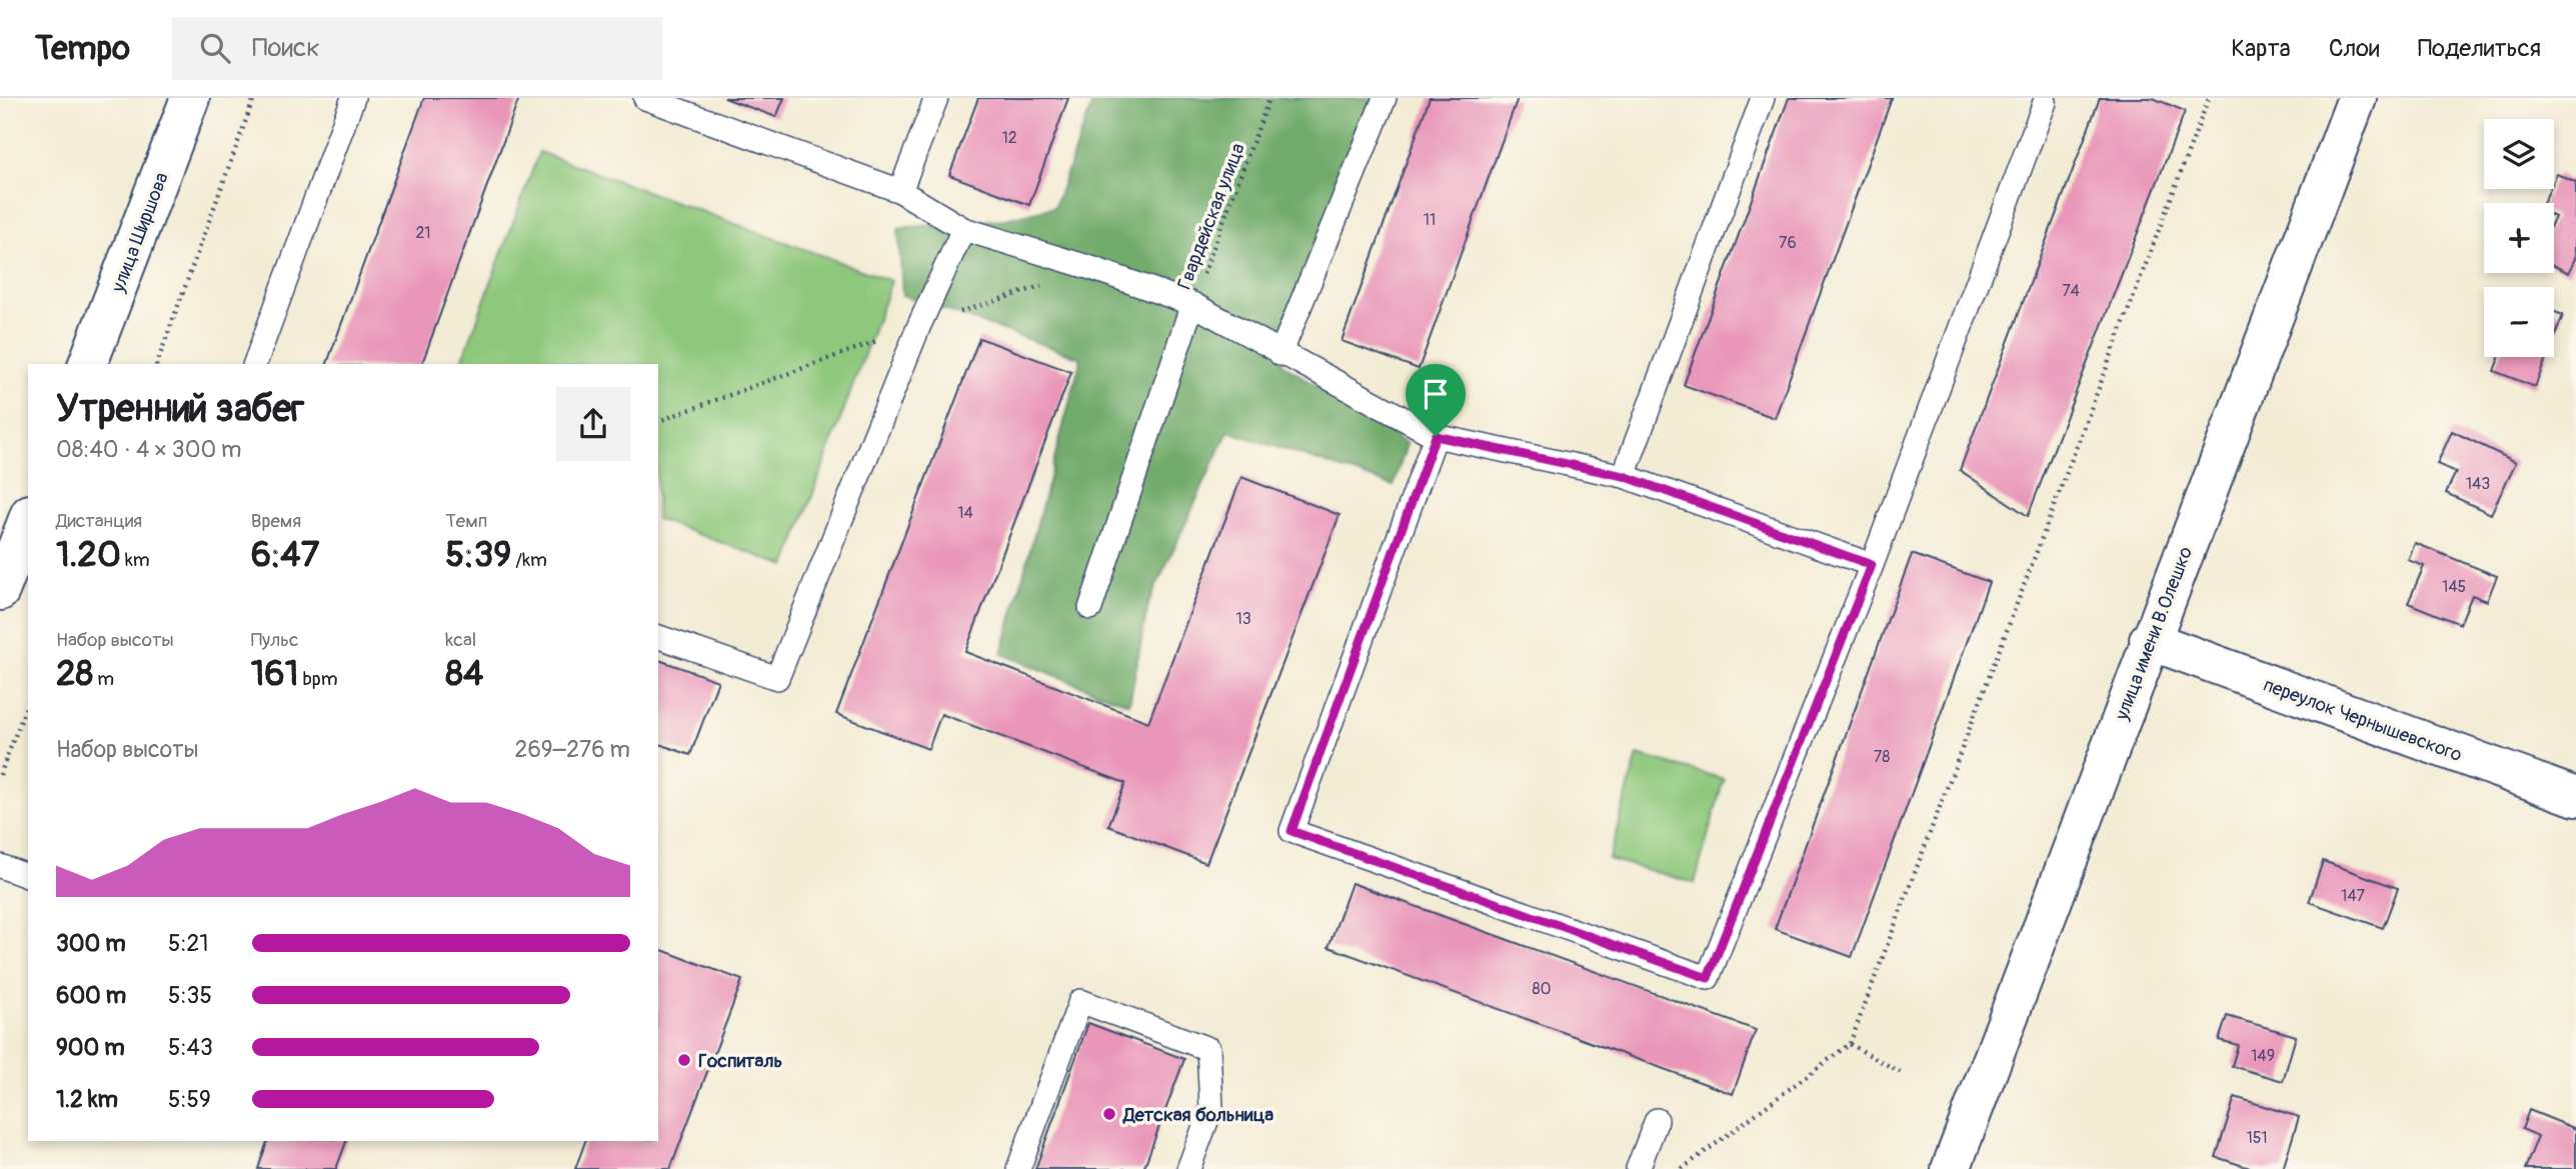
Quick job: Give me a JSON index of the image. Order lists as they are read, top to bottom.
{
  "streets": {
    "street": ["улица Ширшова", "улица имени В.Олешко", "переулок Чернышевского"],
    "path": ["Гвардейская улица"]
  },
  "crossings": [
    ["улица имени В.Олешко", "переулок Чернышевского"]
  ],
  "places": ["Госпиталь", "Детская больница"],
  "house_numbers": [
    "12",
    "11",
    "21",
    "76",
    "74",
    "143",
    "14",
    "145",
    "13",
    "78",
    "147",
    "80",
    "149",
    "151"
  ],
  "page": {
    "header": "Tempo",
    "search": "Поиск",
    "nav": ["Карта", "Слои", "Поделиться"],
    "map_buttons": ["+", "−"],
    "heading": ["Утренний забег", "08:40 · 4 × 300 m"],
    "stats": [
      ["Дистанция", "1.20 km"],
      ["Время", "6:47"],
      ["Темп", "5:39 /km"],
      ["Набор высоты", "28 m"],
      ["Пульс", "161 bpm"],
      ["kcal", "84"]
    ],
    "chart": ["Набор высоты", "269–276 m"],
    "list": [
      {
        "name": "300 m",
        "note": "5:21"
      },
      {
        "name": "600 m",
        "note": "5:35"
      },
      {
        "name": "900 m",
        "note": "5:43"
      },
      {
        "name": "1.2 km",
        "note": "5:59"
      }
    ]
  }
}
